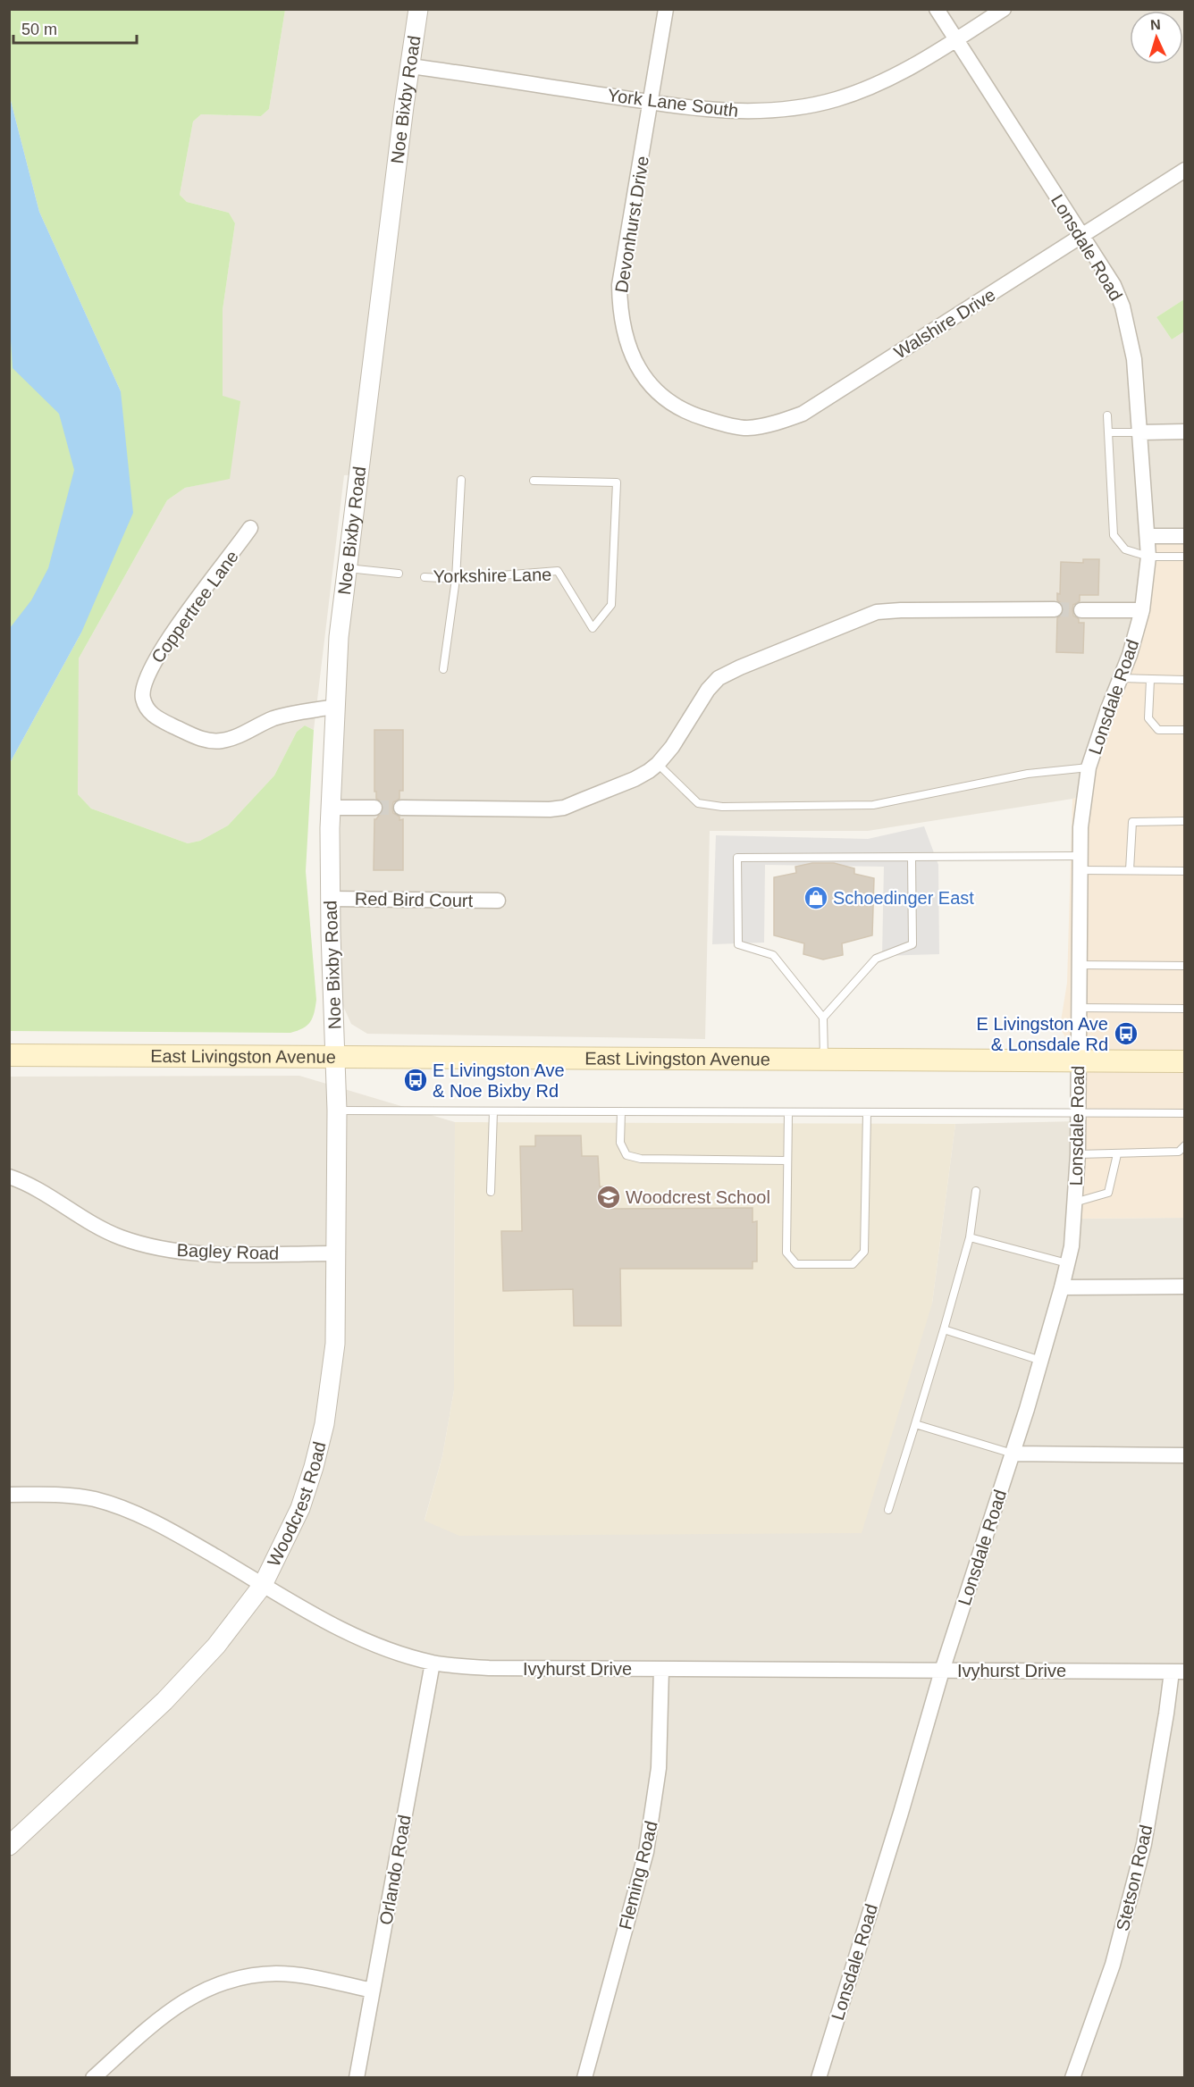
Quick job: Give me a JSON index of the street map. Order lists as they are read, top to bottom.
{
  "streets": {
    "main road": ["East Livingston Avenue"],
    "street": [
      "Noe Bixby Road",
      "York Lane South",
      "Devonhurst Drive",
      "Lonsdale Road",
      "Walshire Drive",
      "Coppertree Lane",
      "Red Bird Court",
      "Bagley Road",
      "Woodcrest Road",
      "Ivyhurst Drive",
      "Orlando Road",
      "Fleming Road",
      "Stetson Road"
    ],
    "lane": ["Yorkshire Lane"]
  },
  "crossings": [
    ["Noe Bixby Road", "York Lane South"],
    ["Noe Bixby Road", "Coppertree Lane"],
    ["Noe Bixby Road", "Red Bird Court"],
    ["Noe Bixby Road", "East Livingston Avenue"],
    ["Noe Bixby Road", "Woodcrest Road"],
    ["York Lane South", "Devonhurst Drive"],
    ["York Lane South", "Lonsdale Road"],
    ["Devonhurst Drive", "Walshire Drive"],
    ["Lonsdale Road", "Walshire Drive"],
    ["Lonsdale Road", "East Livingston Avenue"],
    ["Lonsdale Road", "Ivyhurst Drive"],
    ["East Livingston Avenue", "Woodcrest Road"],
    ["Bagley Road", "Woodcrest Road"],
    ["Woodcrest Road", "Ivyhurst Drive"],
    ["Ivyhurst Drive", "Orlando Road"],
    ["Ivyhurst Drive", "Fleming Road"],
    ["Ivyhurst Drive", "Stetson Road"]
  ],
  "places": {
    "shop": ["Schoedinger East"],
    "bus stop": ["E Livingston Ave & Lonsdale Rd", "E Livingston Ave & Noe Bixby Rd"],
    "school or university": ["Woodcrest School"]
  },
  "scale_bar": "50 m",
  "north": "top"
}
